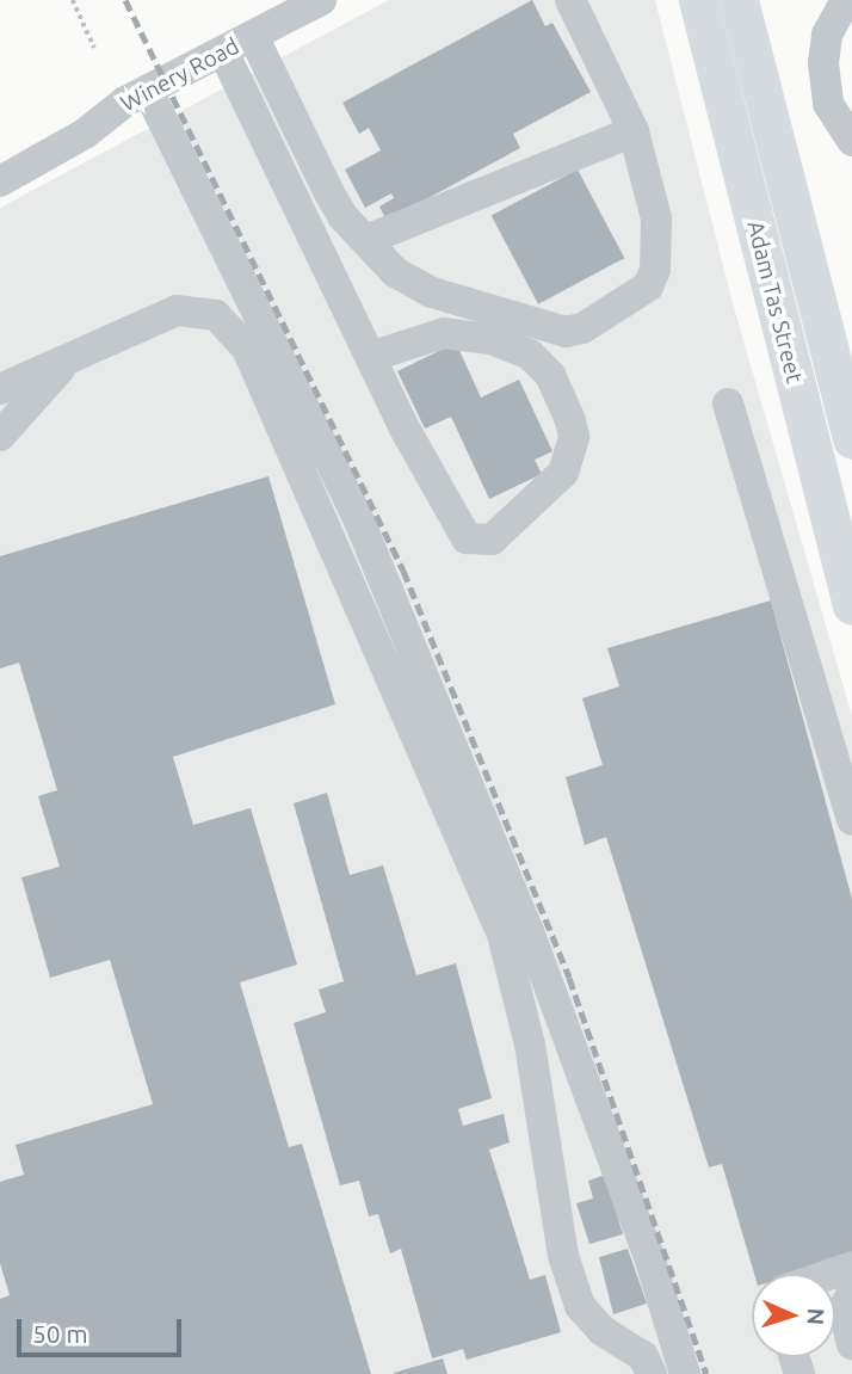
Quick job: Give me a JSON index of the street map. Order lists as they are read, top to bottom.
{
  "streets": {
    "main road": ["Adam Tas Street"],
    "lane": ["Winery Road"]
  },
  "scale_bar": "50 m",
  "north": "right"
}
